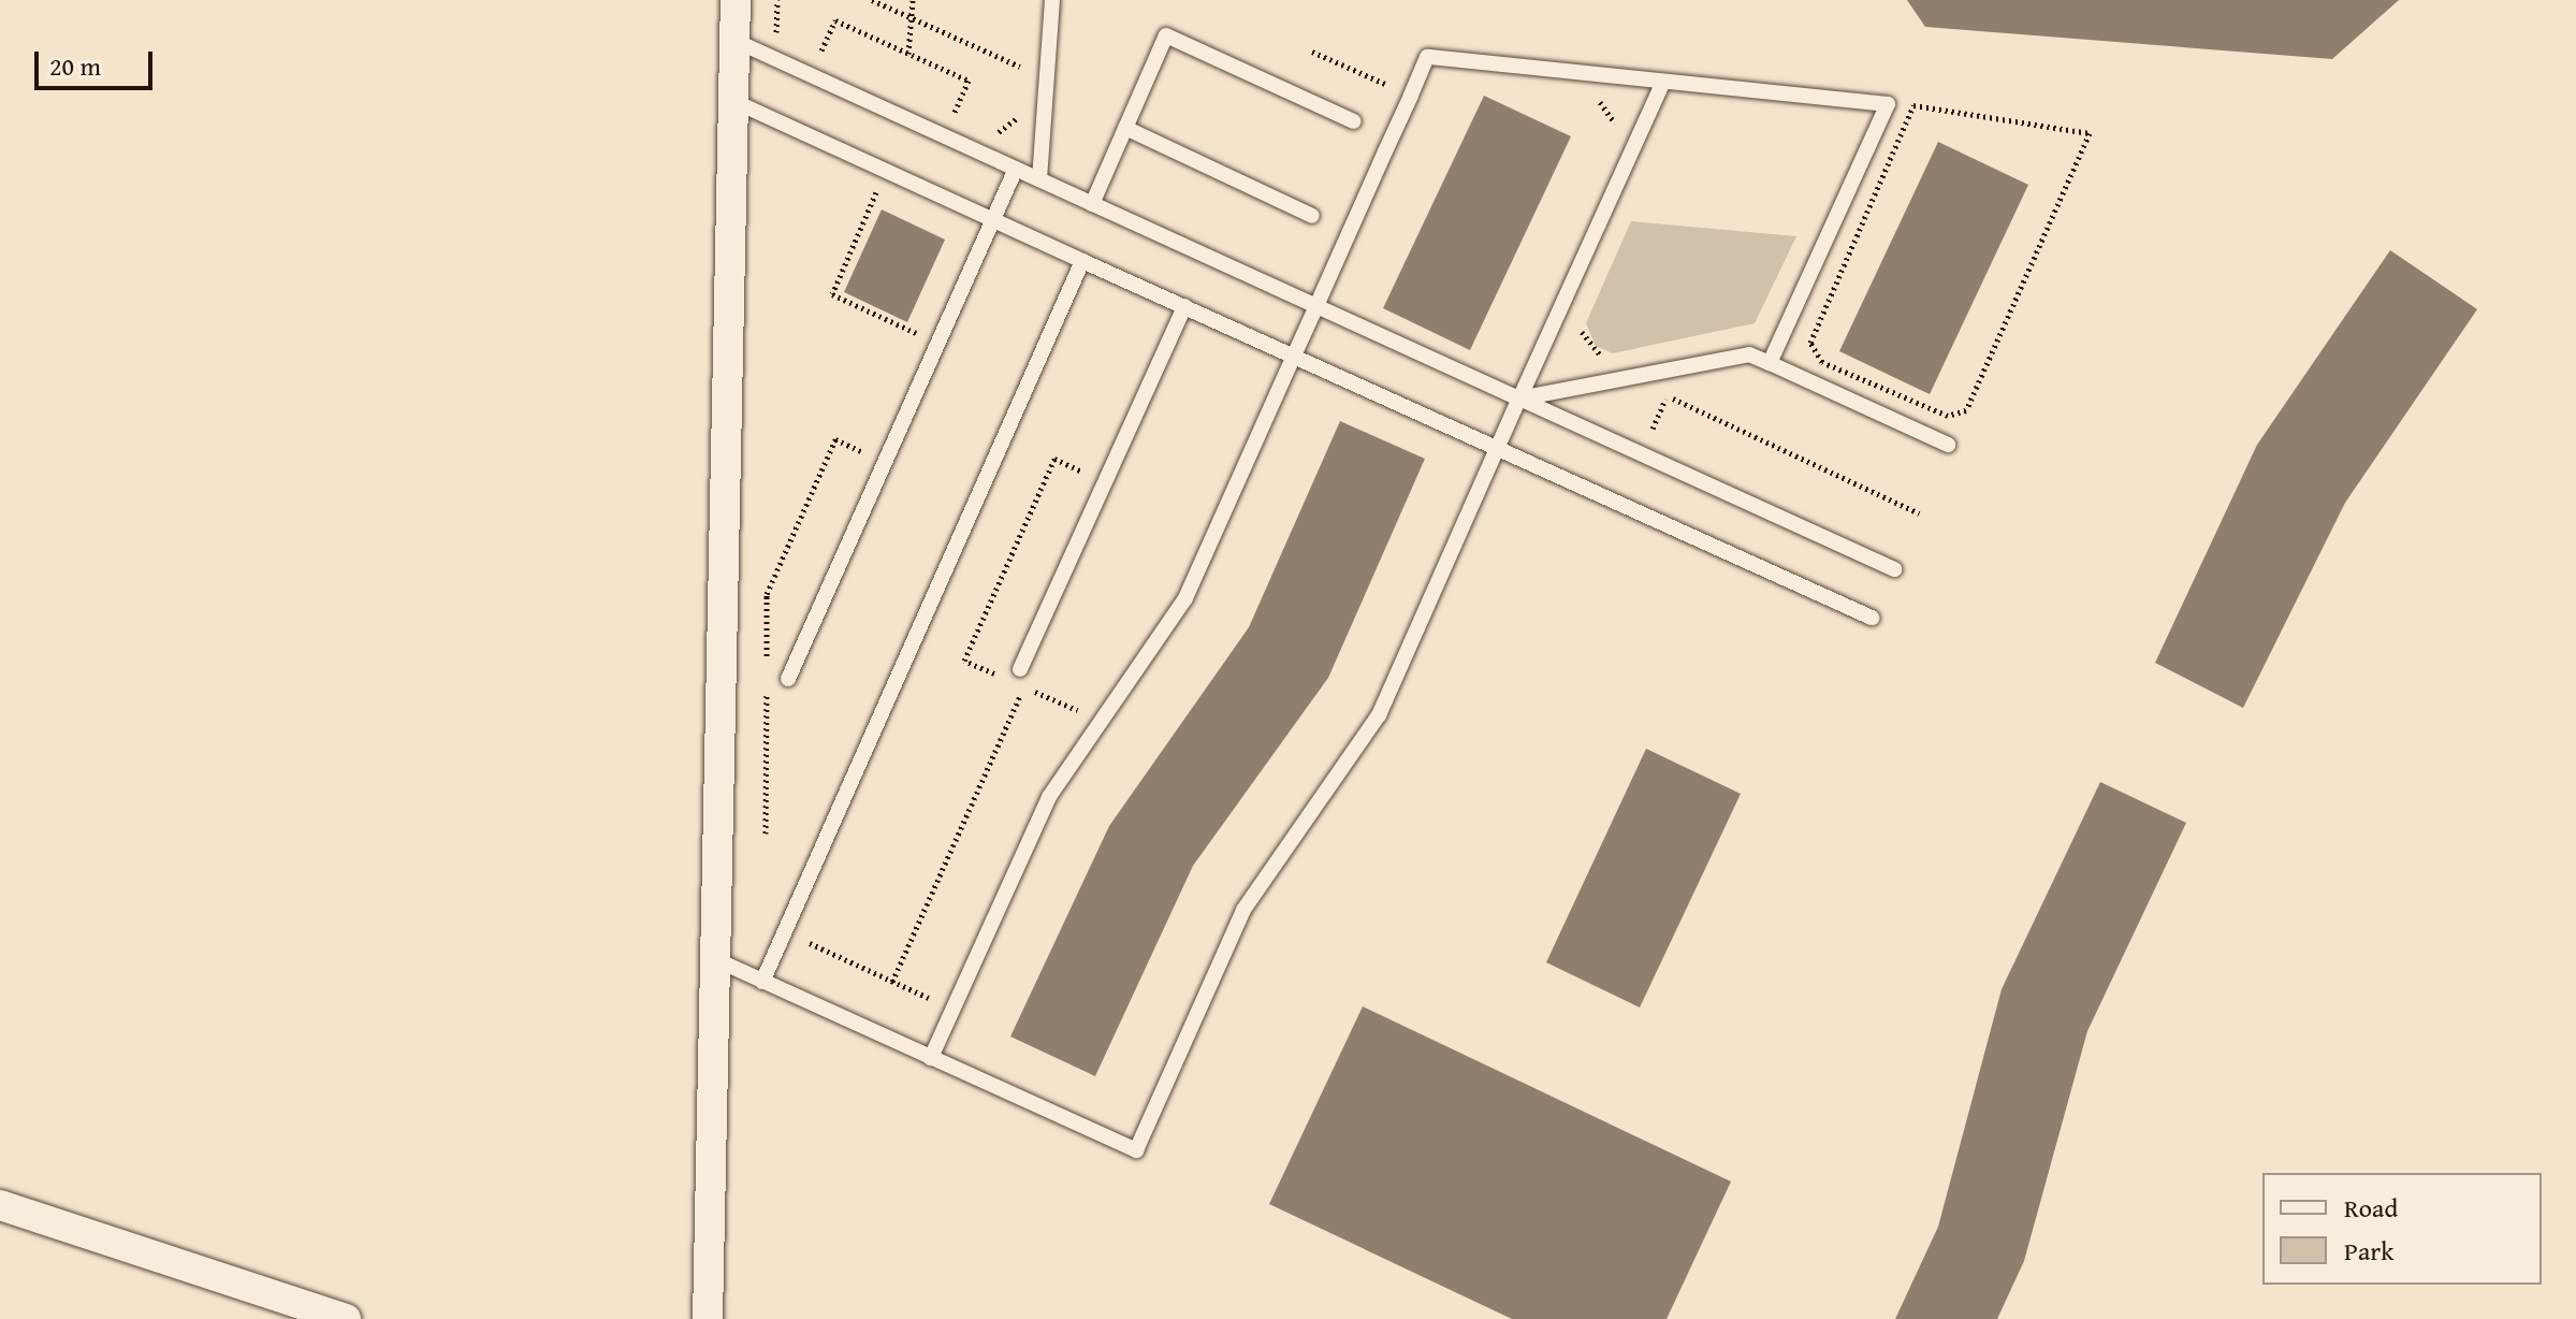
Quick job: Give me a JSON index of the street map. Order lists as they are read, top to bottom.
{
  "legend": ["Road", "Park"],
  "scale_bar": "20 m"
}
